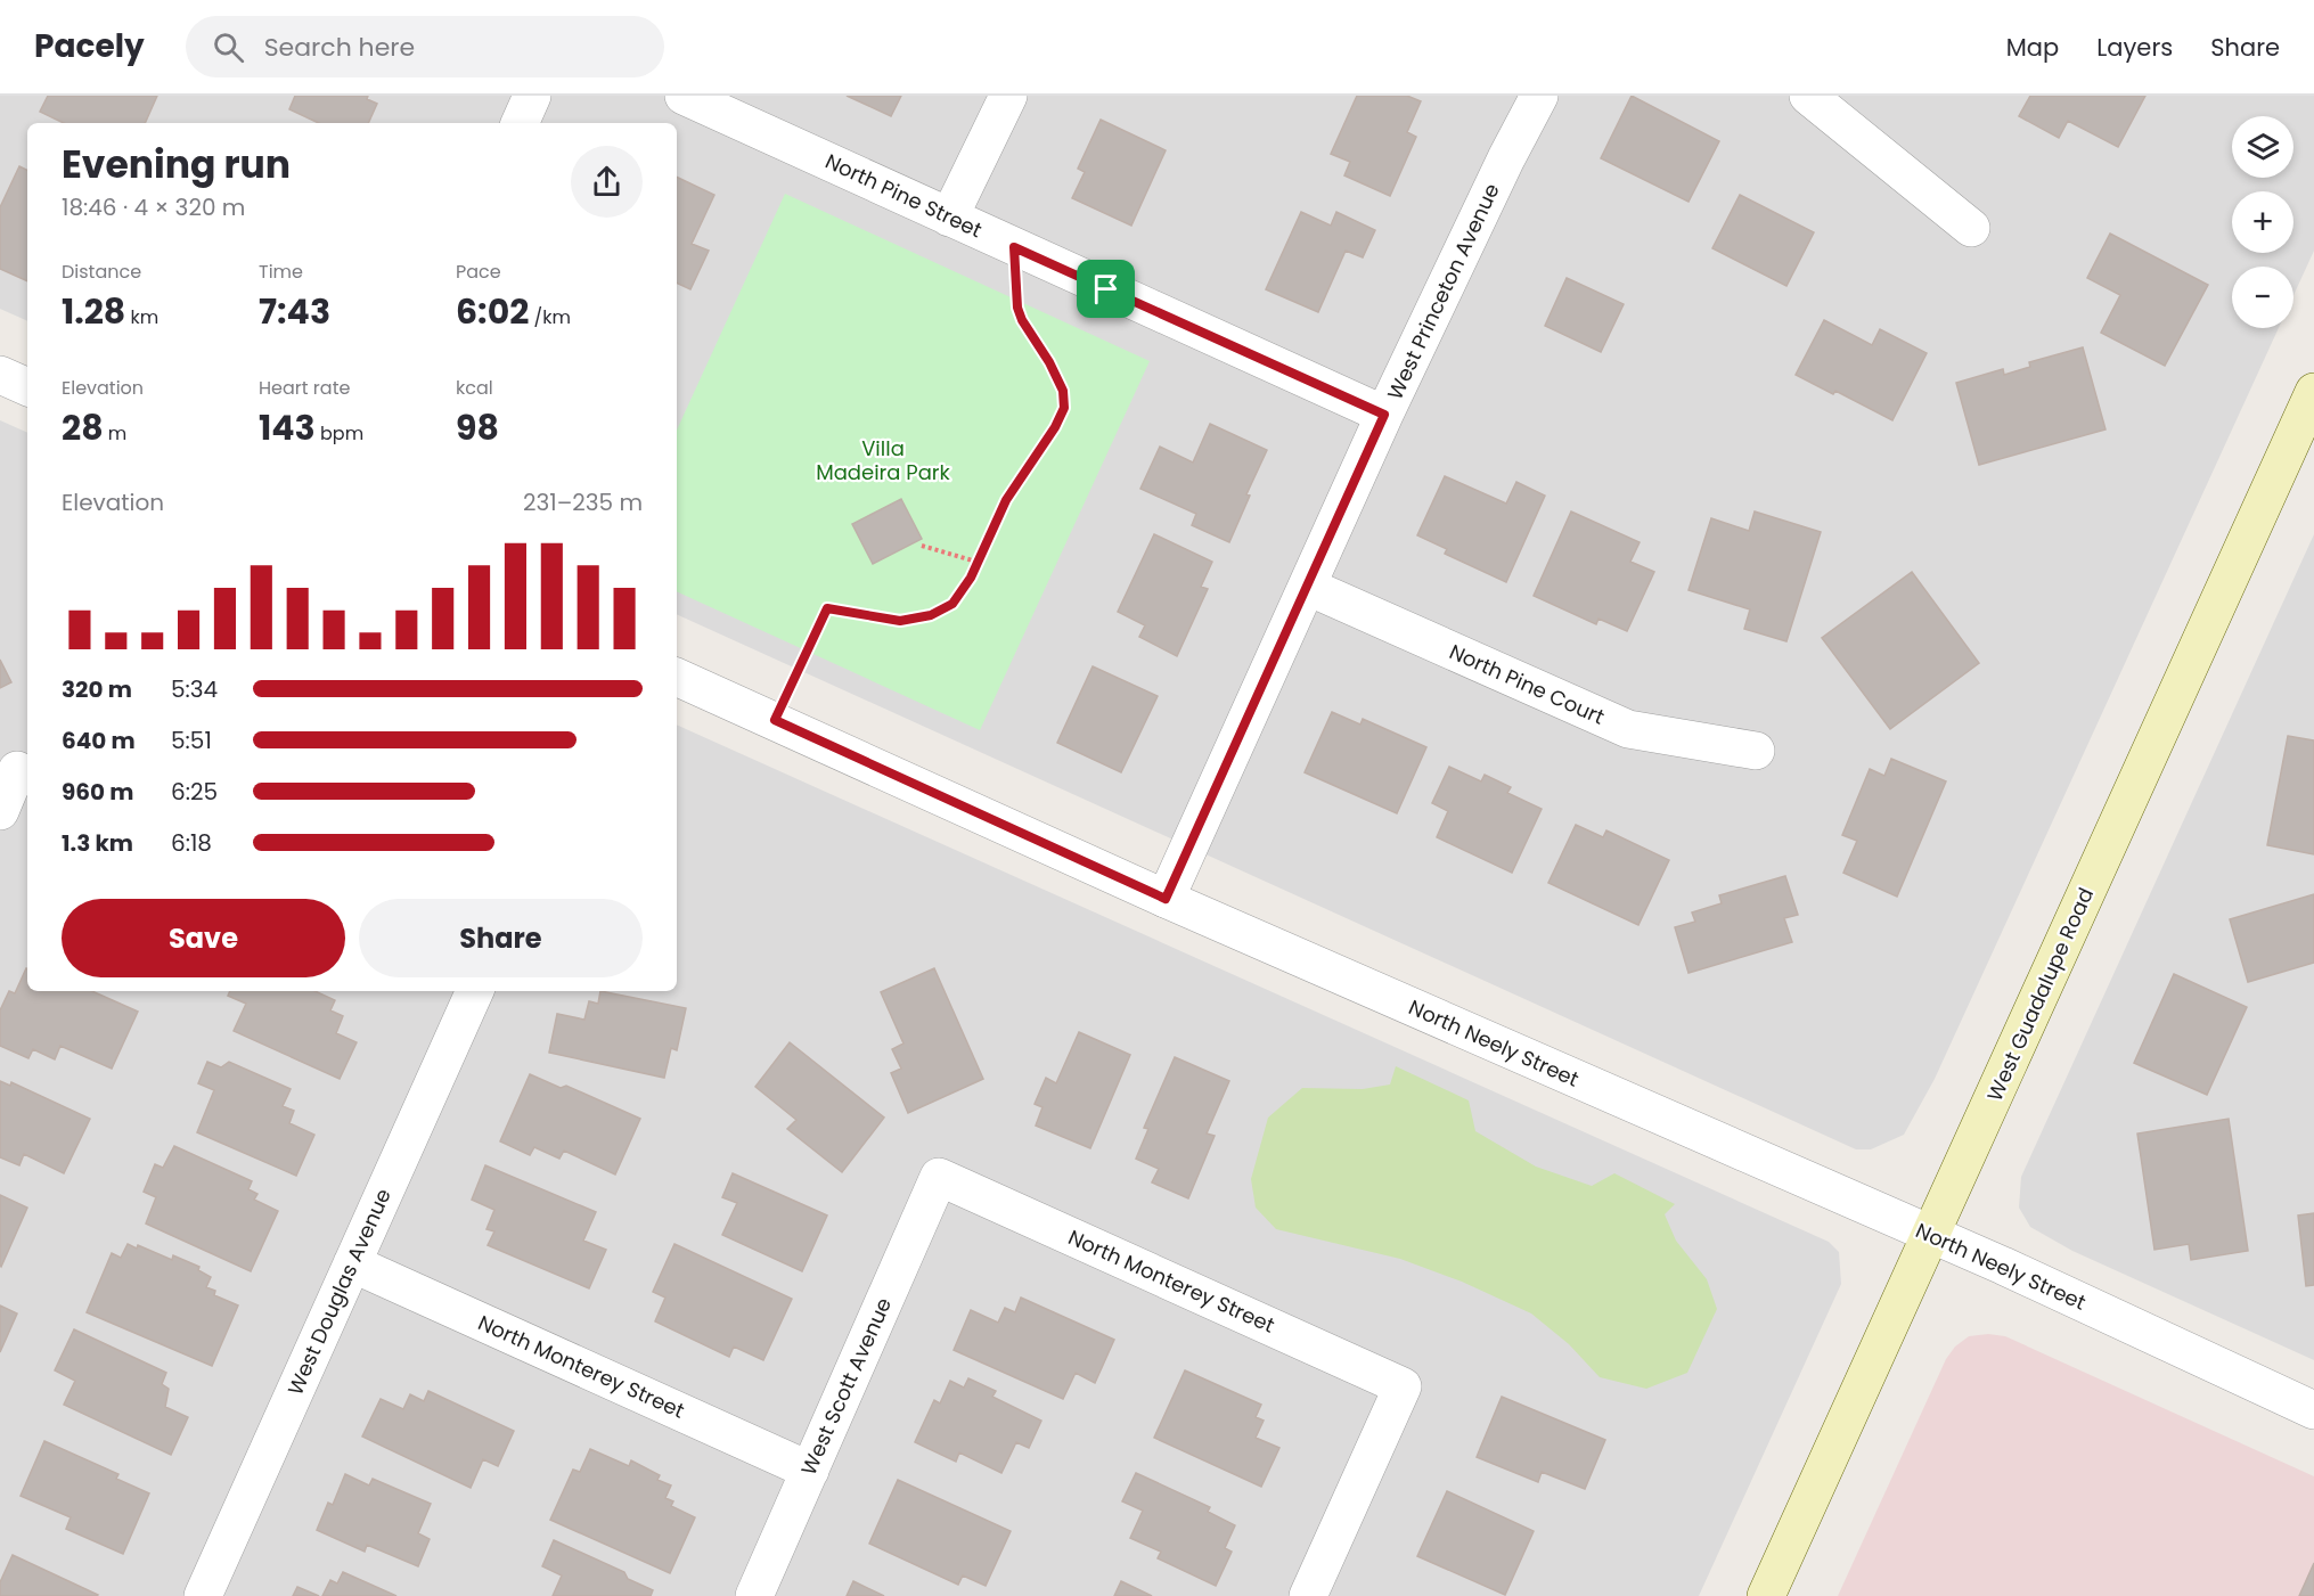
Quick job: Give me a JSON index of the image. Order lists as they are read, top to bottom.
{
  "streets": {
    "main road": ["West Guadalupe Road"],
    "street": [
      "North Pine Street",
      "West Princeton Avenue",
      "North Pine Court",
      "North Neely Street",
      "North Monterey Street",
      "West Douglas Avenue",
      "West Scott Avenue"
    ]
  },
  "crossings": [
    ["North Pine Street", "West Princeton Avenue"],
    ["West Princeton Avenue", "North Pine Court"],
    ["West Princeton Avenue", "North Neely Street"],
    ["West Guadalupe Road", "North Neely Street"],
    ["North Monterey Street", "West Douglas Avenue"],
    ["North Monterey Street", "West Scott Avenue"]
  ],
  "parks": ["Villa Madeira Park"],
  "page": {
    "header": "Pacely",
    "search": "Search here",
    "nav": ["Map", "Layers", "Share"],
    "map_buttons": ["+", "−"],
    "heading": ["Evening run", "18:46 · 4 × 320 m"],
    "stats": [
      ["Distance", "1.28 km"],
      ["Time", "7:43"],
      ["Pace", "6:02 /km"],
      ["Elevation", "28 m"],
      ["Heart rate", "143 bpm"],
      ["kcal", "98"]
    ],
    "chart": ["Elevation", "231–235 m"],
    "list": [
      {
        "name": "320 m",
        "note": "5:34"
      },
      {
        "name": "640 m",
        "note": "5:51"
      },
      {
        "name": "960 m",
        "note": "6:25"
      },
      {
        "name": "1.3 km",
        "note": "6:18"
      }
    ],
    "buttons": ["Save", "Share"]
  }
}
